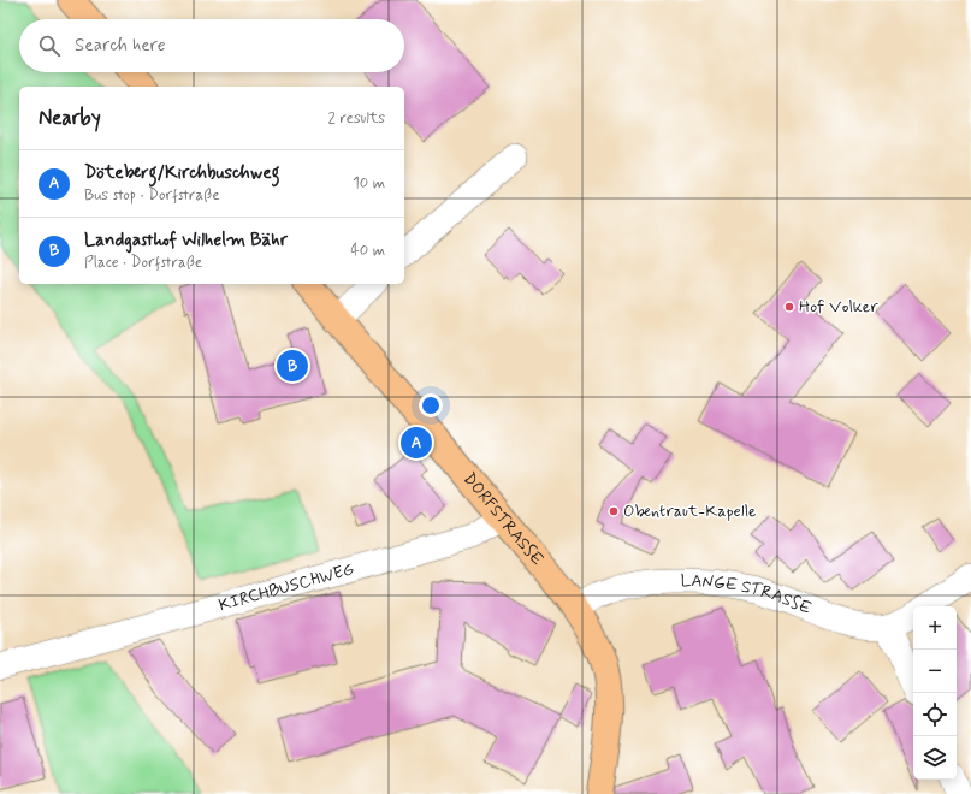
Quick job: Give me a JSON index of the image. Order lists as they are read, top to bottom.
{
  "streets": {
    "main road": ["DORFSTRASSE"],
    "street": ["KIRCHBUSCHWEG", "LANGE STRASSE"]
  },
  "crossings": [
    ["DORFSTRASSE", "KIRCHBUSCHWEG"],
    ["DORFSTRASSE", "LANGE STRASSE"]
  ],
  "places": ["Hof Volker", "Obentraut-Kapelle"],
  "page": {
    "search": "Search here",
    "heading": ["Nearby", "2 results"],
    "list": [
      {
        "mark": "A",
        "name": "Döteberg/Kirchbuschweg",
        "note": "Bus stop · Dorfstraße",
        "value": "10 m"
      },
      {
        "mark": "B",
        "name": "Landgasthof Wilhelm Bähr",
        "note": "Place · Dorfstraße",
        "value": "40 m"
      }
    ],
    "pins": ["B", "A"],
    "map_buttons": ["+", "−"]
  }
}
